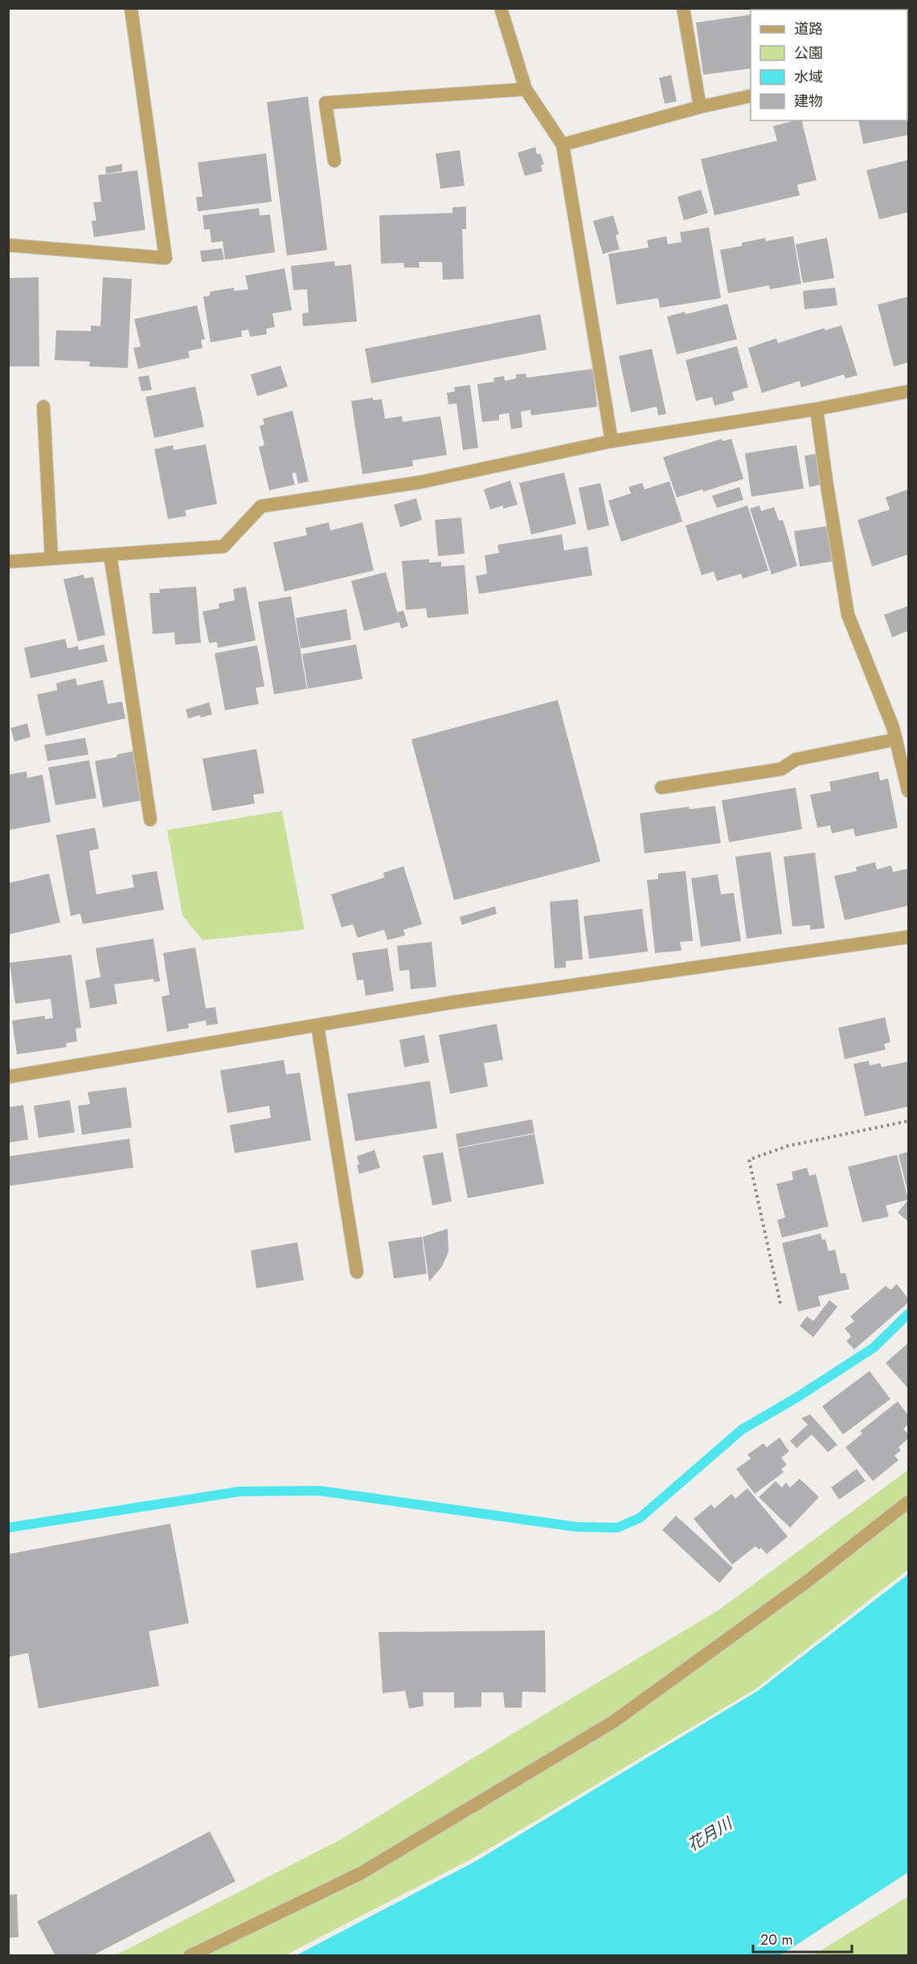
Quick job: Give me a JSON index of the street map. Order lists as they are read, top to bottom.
{
  "water": ["花月川"],
  "legend": [
    "道路",
    "公園",
    "水域",
    "建物"
  ],
  "scale_bar": "20 m"
}
